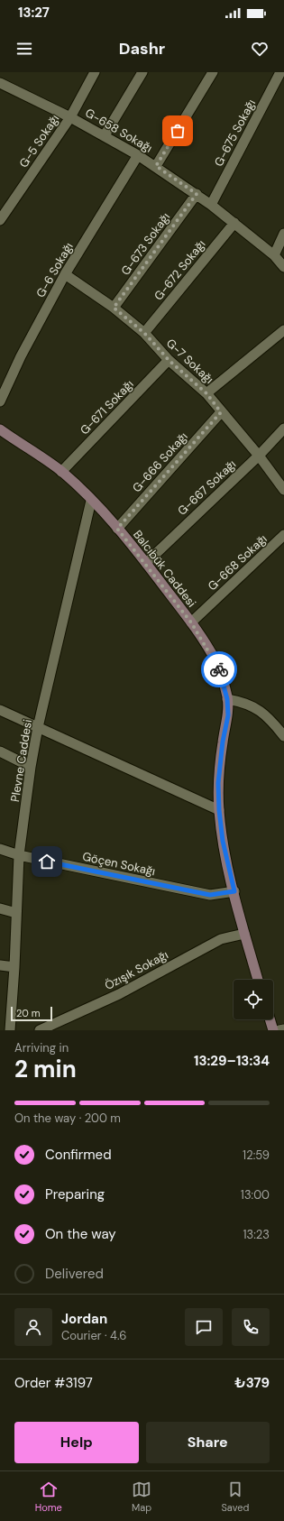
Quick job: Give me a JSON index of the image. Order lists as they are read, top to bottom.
{
  "streets": {
    "main road": ["Balcıbük Caddesi"],
    "street": [
      "G-658 Sokağı",
      "G-675 Sokağı",
      "G-5 Sokağı",
      "G-673 Sokağı",
      "G-6 Sokağı",
      "G-672 Sokağı",
      "G-7 Sokağı",
      "G-671 Sokağı",
      "G-666 Sokağı",
      "G-667 Sokağı",
      "G-668 Sokağı",
      "Plevne Caddesi",
      "Göçen Sokağı",
      "Özışık Sokağı"
    ]
  },
  "crossings": [
    ["G-658 Sokağı", "G-675 Sokağı"],
    ["G-658 Sokağı", "G-5 Sokağı"],
    ["G-658 Sokağı", "G-673 Sokağı"],
    ["G-658 Sokağı", "G-6 Sokağı"],
    ["G-658 Sokağı", "G-672 Sokağı"],
    ["G-673 Sokağı", "G-7 Sokağı"],
    ["G-6 Sokağı", "G-7 Sokağı"],
    ["G-672 Sokağı", "G-7 Sokağı"],
    ["G-7 Sokağı", "G-671 Sokağı"],
    ["G-7 Sokağı", "G-666 Sokağı"],
    ["G-7 Sokağı", "G-667 Sokağı"],
    ["G-671 Sokağı", "Balcıbük Caddesi"],
    ["G-666 Sokağı", "Balcıbük Caddesi"],
    ["G-667 Sokağı", "Balcıbük Caddesi"],
    ["G-668 Sokağı", "Balcıbük Caddesi"],
    ["Balcıbük Caddesi", "Plevne Caddesi"],
    ["Balcıbük Caddesi", "Göçen Sokağı"],
    ["Balcıbük Caddesi", "Özışık Sokağı"],
    ["Plevne Caddesi", "Göçen Sokağı"]
  ],
  "scale_bar": "20 m",
  "page": {
    "status": "13:27",
    "header": "Dashr",
    "scale": "20 m",
    "heading": ["2 min", "Arriving in", "13:29–13:34"],
    "panel": [
      "Jordan",
      "Courier · 4.6",
      "Order #3197",
      "₺379"
    ],
    "bar": "On the way · 200 m",
    "list": [
      ["Confirmed", "12:59"],
      ["Preparing", "13:00"],
      ["On the way", "13:23"],
      "Delivered"
    ],
    "buttons": ["Help", "Share"],
    "tabs": ["Home", "Map", "Saved"]
  }
}
